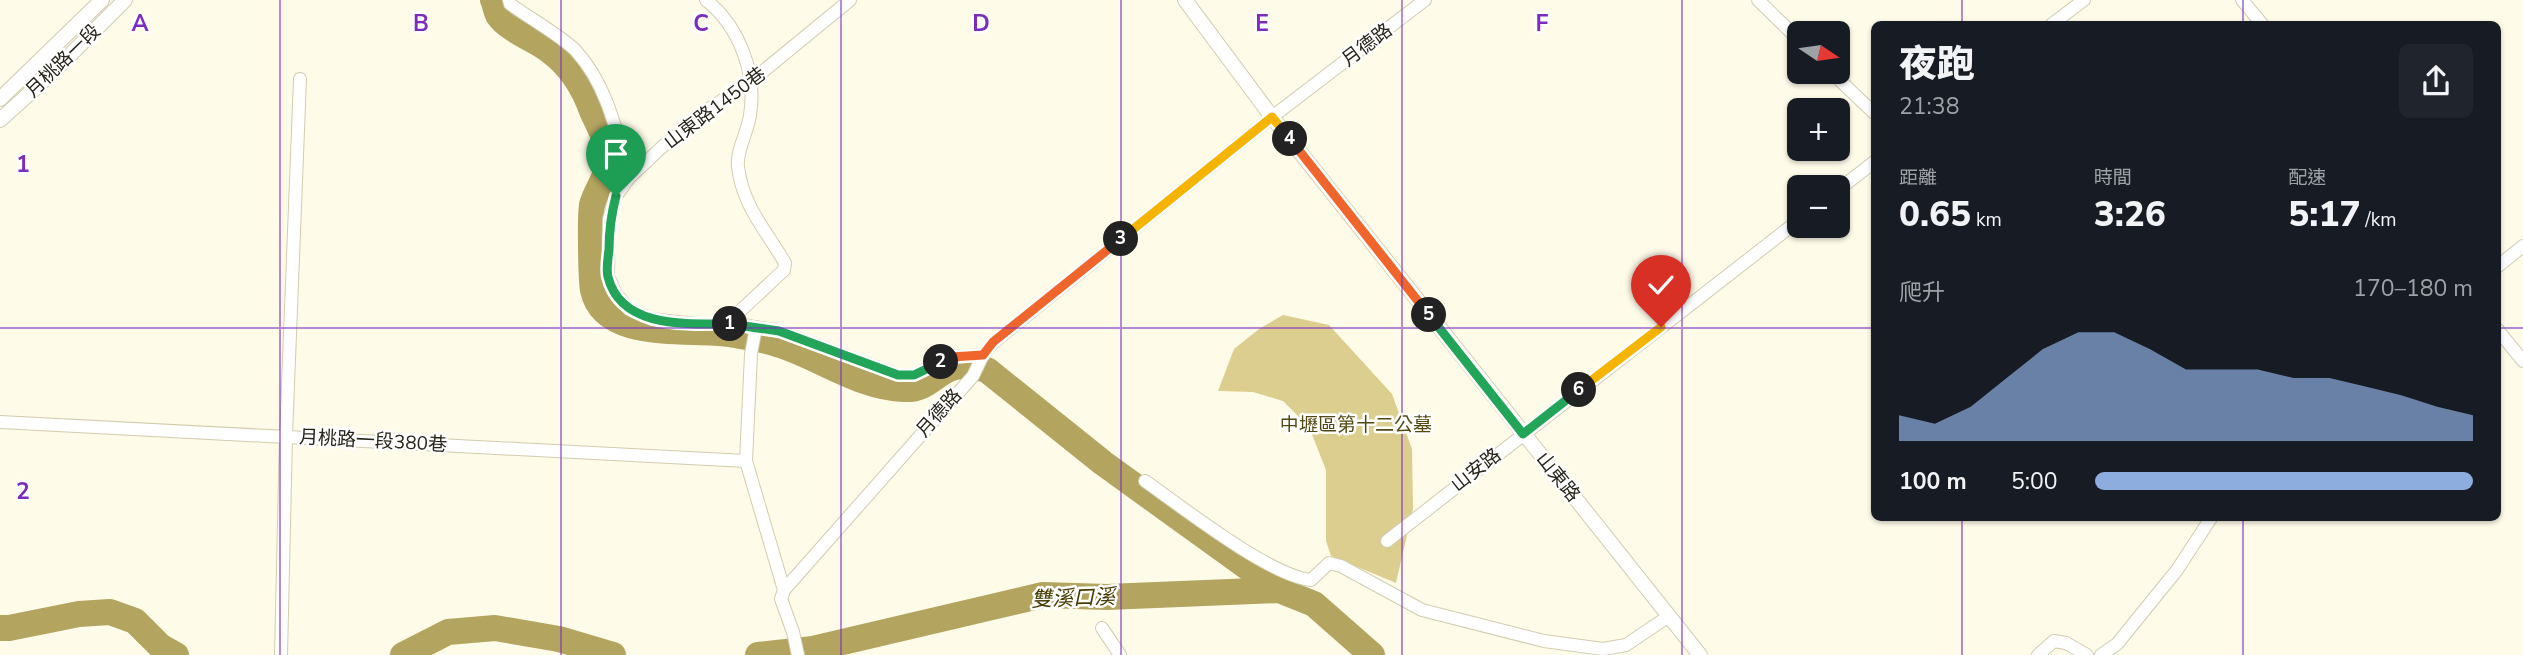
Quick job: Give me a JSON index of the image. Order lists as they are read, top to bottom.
{
  "streets": {
    "street": [
      "月德路",
      "月桃路一段",
      "山東路1450巷",
      "月桃路一段380巷",
      "山安路",
      "山東路"
    ]
  },
  "crossings": [
    ["月德路", "山東路1450巷"],
    ["月德路", "山東路"],
    ["山安路", "山東路"]
  ],
  "water": ["雙溪口溪"],
  "parks": ["中壢區第十二公墓"],
  "north": "right",
  "page": {
    "map_buttons": ["+", "−"],
    "heading": ["夜跑", "21:38"],
    "pins": [
      "4",
      "3",
      "5",
      "1",
      "2",
      "6"
    ],
    "stats": [
      ["距離", "0.65 km"],
      ["時間", "3:26"],
      ["配速", "5:17 /km"]
    ],
    "chart": ["爬升", "170–180 m"],
    "list": [
      {
        "name": "100 m",
        "note": "5:00"
      }
    ]
  },
  "grid": {
    "columns": [
      "A",
      "B",
      "C",
      "D",
      "E",
      "F"
    ],
    "rows": ["1", "2"]
  }
}
